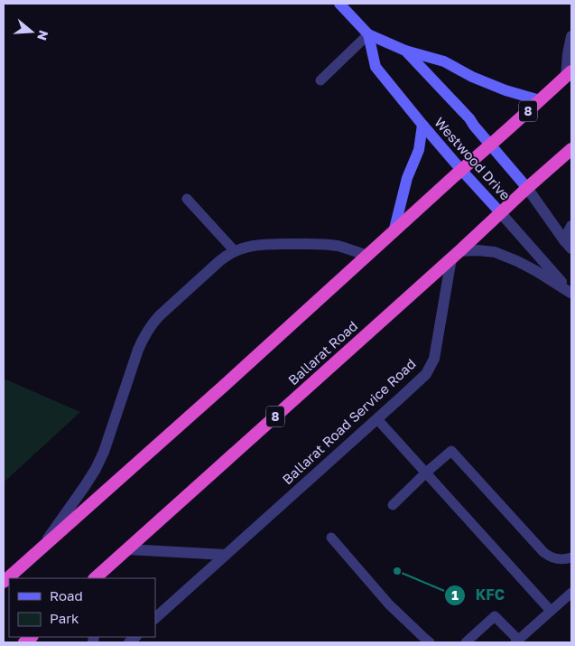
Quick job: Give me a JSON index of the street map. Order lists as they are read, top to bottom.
{
  "streets": {
    "highway": ["8", "Ballarat Road"],
    "main road": ["Westwood Drive"],
    "street": ["Ballarat Road Service Road"]
  },
  "crossings": [
    ["8", "Westwood Drive"],
    ["Westwood Drive", "Ballarat Road"],
    ["Ballarat Road", "Ballarat Road Service Road"]
  ],
  "places": ["KFC"],
  "legend": ["Road", "Park"],
  "north": "right"
}
